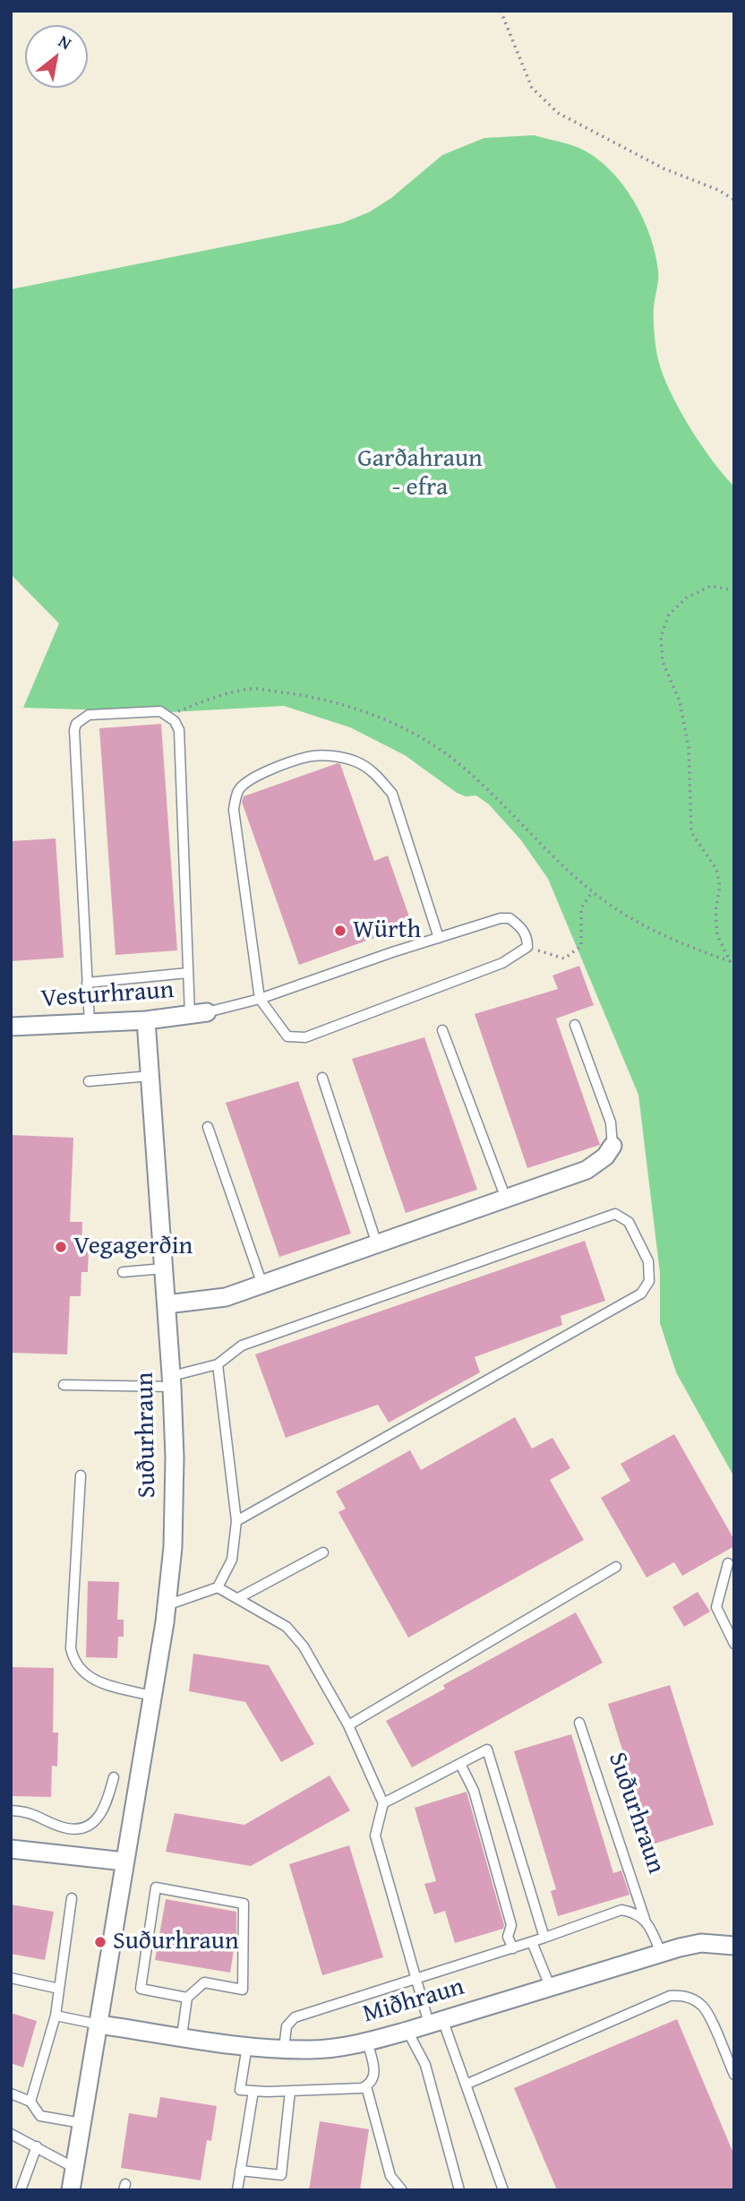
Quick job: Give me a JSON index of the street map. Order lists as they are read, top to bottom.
{
  "streets": {
    "street": ["Vesturhraun", "Suðurhraun", "Miðhraun"]
  },
  "crossings": [
    ["Vesturhraun", "Suðurhraun"],
    ["Suðurhraun", "Miðhraun"]
  ],
  "parks": ["Garðahraun - efra"],
  "places": ["Würth", "Vegagerðin", "Suðurhraun"],
  "north": "top right"
}
